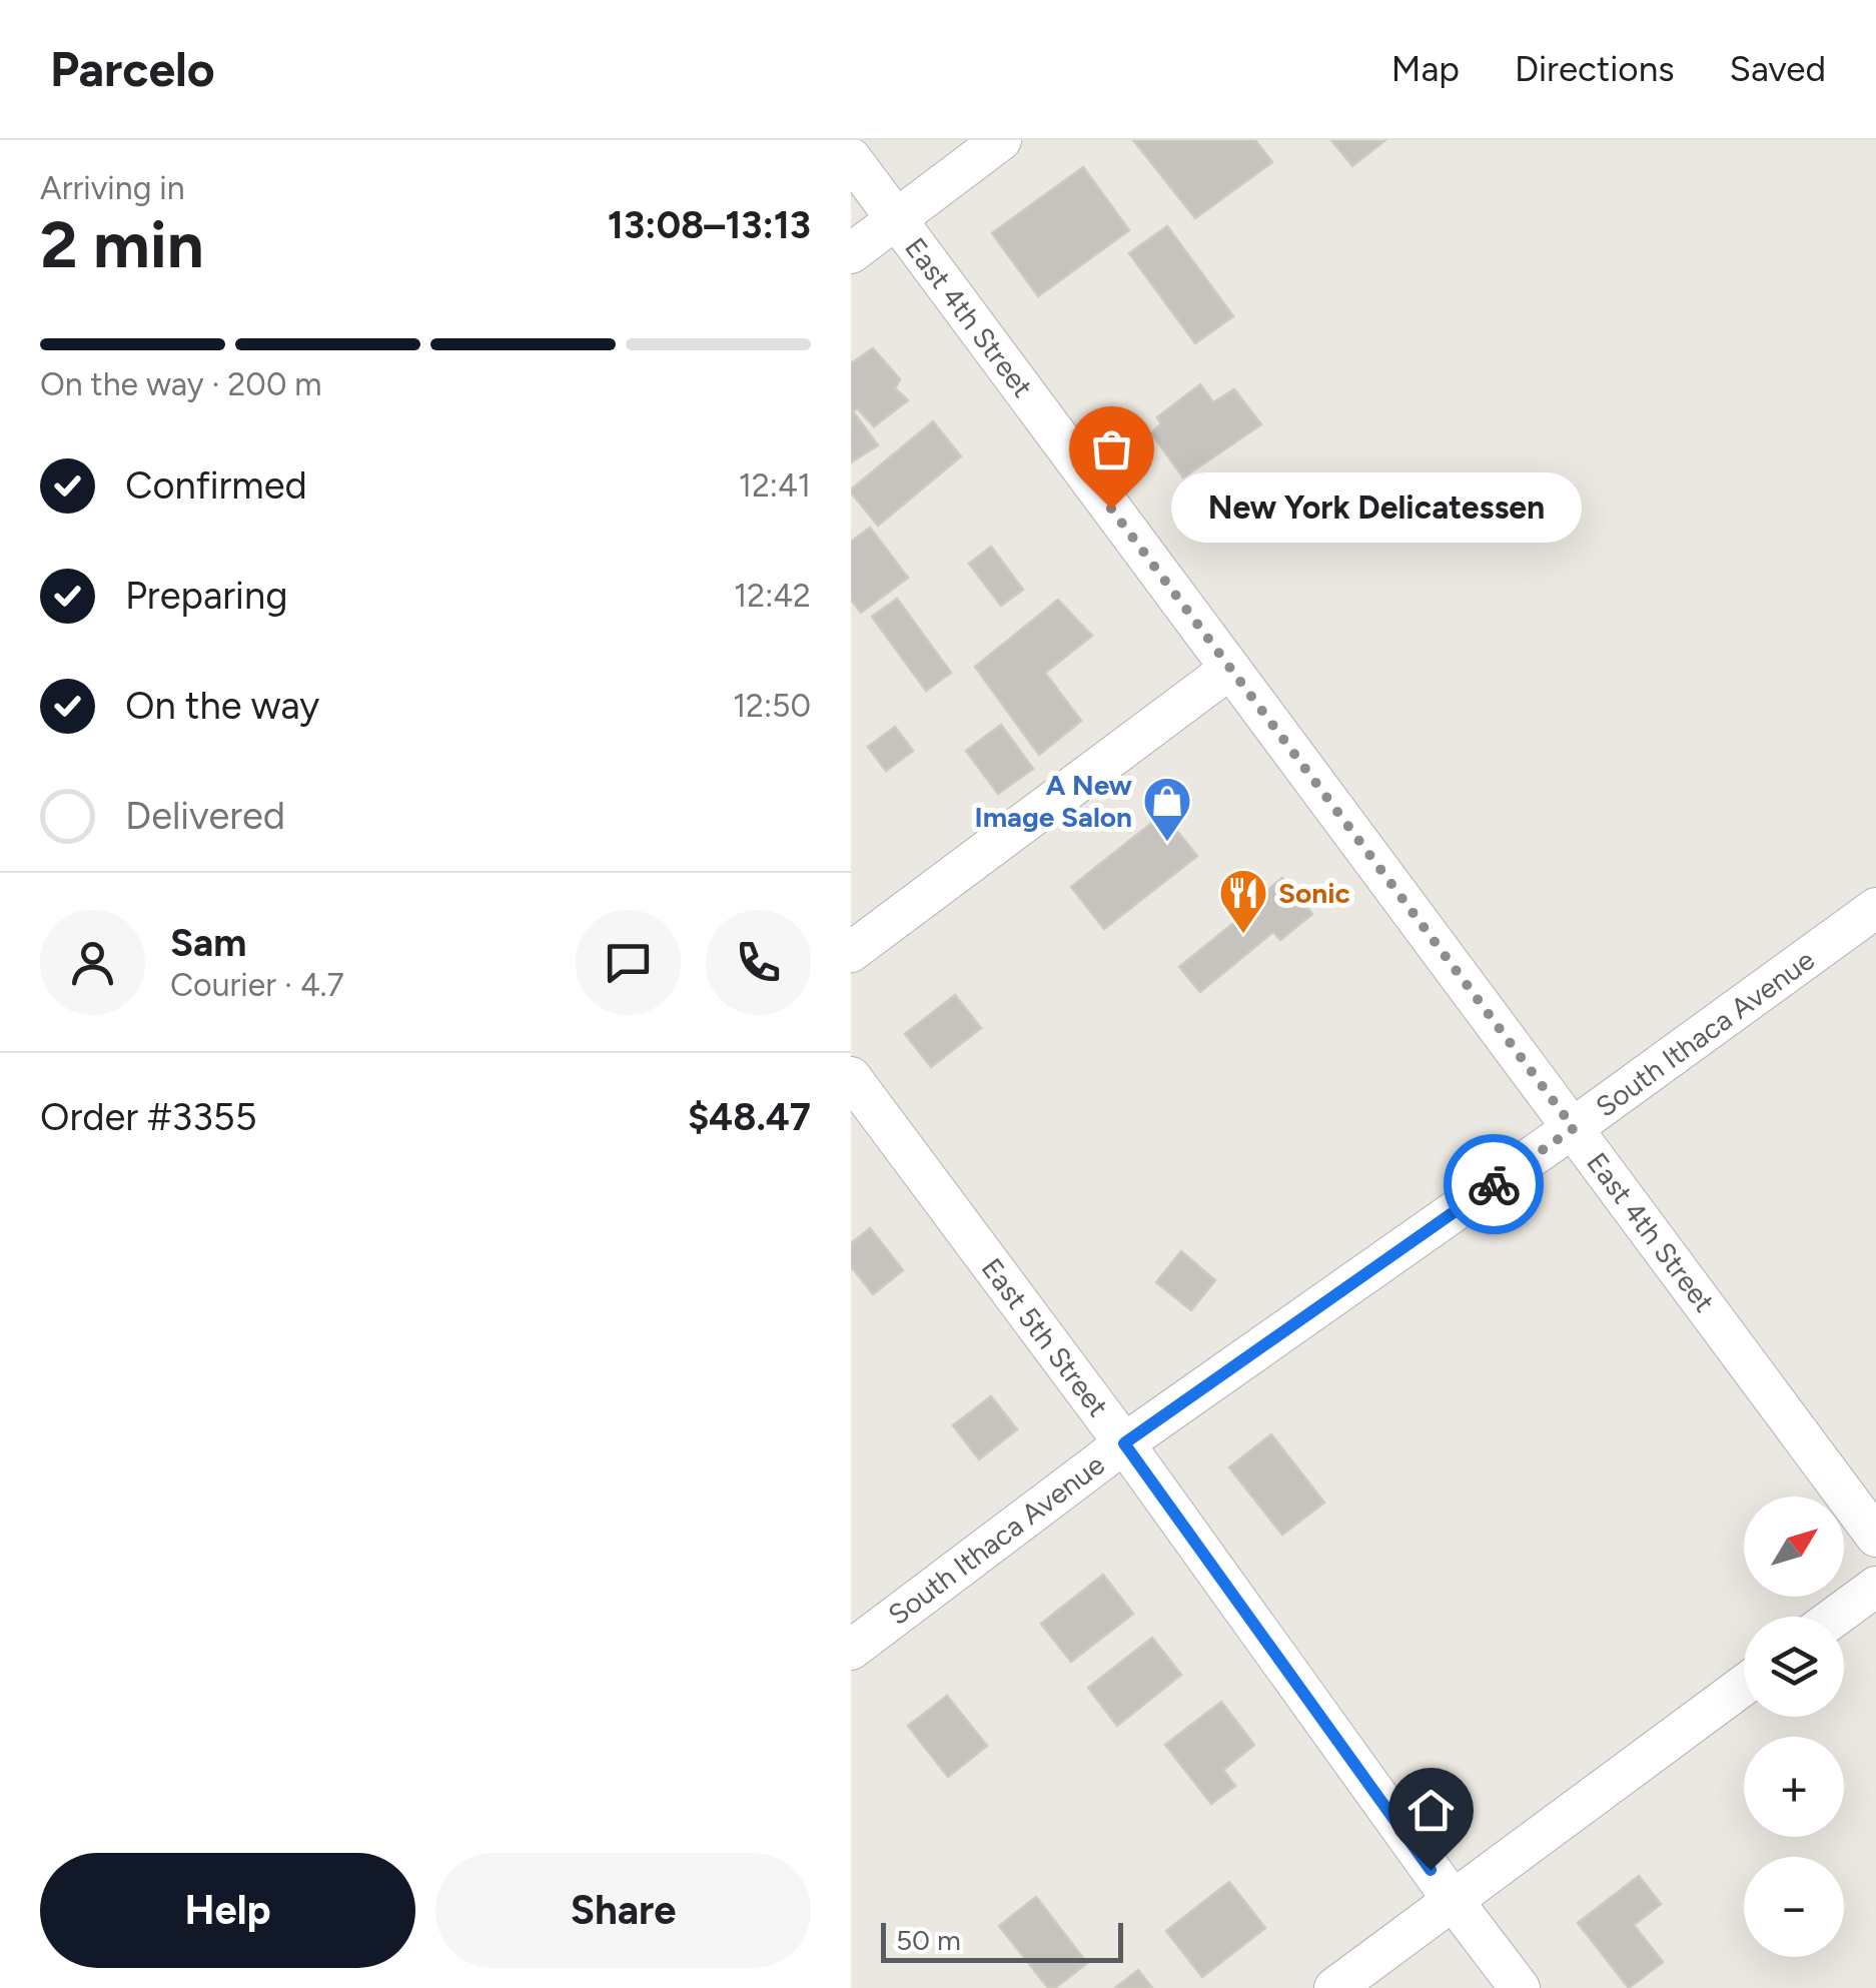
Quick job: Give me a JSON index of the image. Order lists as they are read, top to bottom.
{
  "streets": {
    "street": ["East 4th Street", "South Ithaca Avenue", "East 5th Street"]
  },
  "crossings": [
    ["East 4th Street", "South Ithaca Avenue"],
    ["South Ithaca Avenue", "East 5th Street"]
  ],
  "places": {
    "other": ["New York Delicatessen"],
    "shop": ["A New Image Salon"],
    "restaurant": ["Sonic"]
  },
  "scale_bar": "50 m",
  "north": "top right",
  "page": {
    "header": "Parcelo",
    "nav": ["Map", "Directions", "Saved"],
    "heading": ["2 min", "Arriving in", "13:08–13:13"],
    "panel": [
      "Sam",
      "Courier · 4.7",
      "Order #3355",
      "$48.47"
    ],
    "bar": "On the way · 200 m",
    "list": [
      ["Confirmed", "12:41"],
      ["Preparing", "12:42"],
      ["On the way", "12:50"],
      "Delivered"
    ],
    "bubble": "New York Delicatessen",
    "map_buttons": ["+", "−"],
    "buttons": ["Help", "Share"],
    "scale": "50 m"
  }
}
